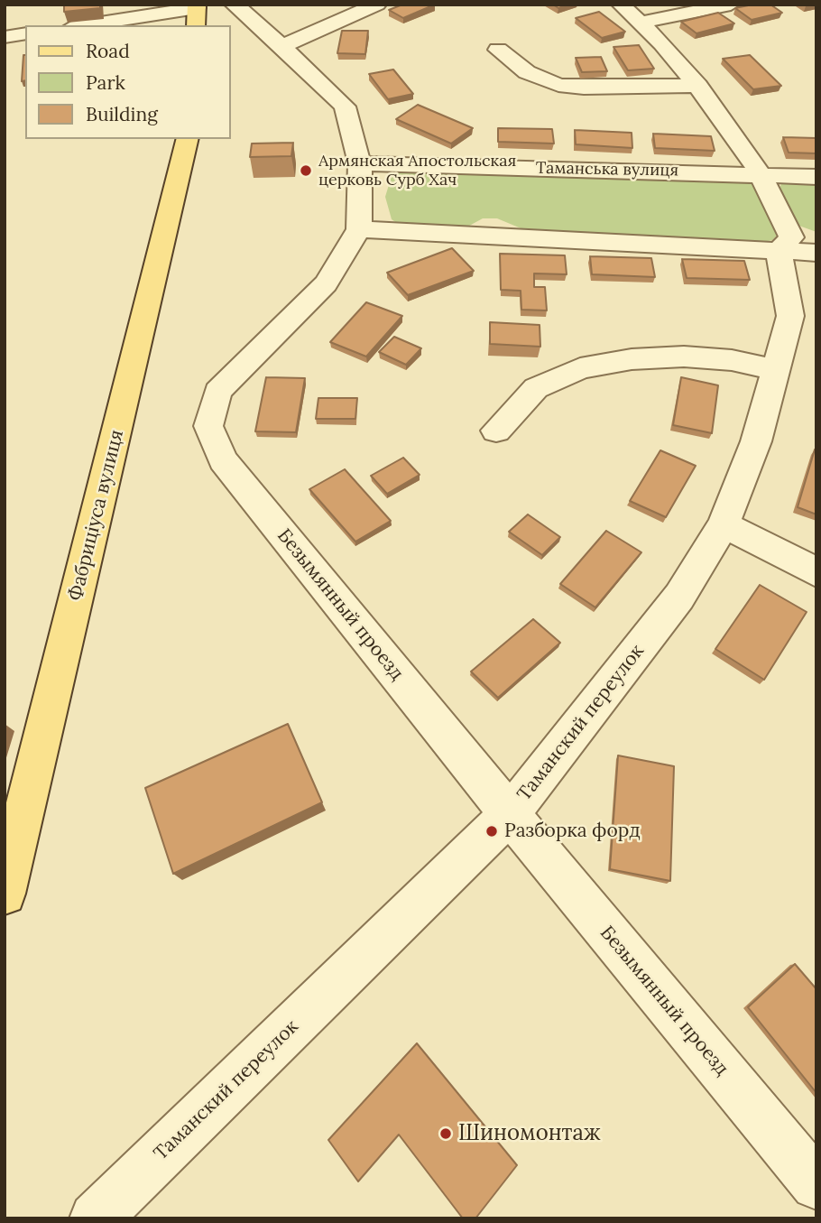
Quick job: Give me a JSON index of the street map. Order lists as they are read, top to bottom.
{
  "streets": {
    "main road": ["Фабриціуса вулиця"],
    "street": ["Таманська вулиця", "Безымянный проезд", "Таманский переулок"]
  },
  "crossings": [
    ["Таманська вулиця", "Таманский переулок"],
    ["Безымянный проезд", "Таманский переулок"]
  ],
  "places": ["Армянская Апостольская церковь Сурб Хач", "Разборка форд", "Шиномонтаж"],
  "legend": ["Road", "Park", "Building"]
}
